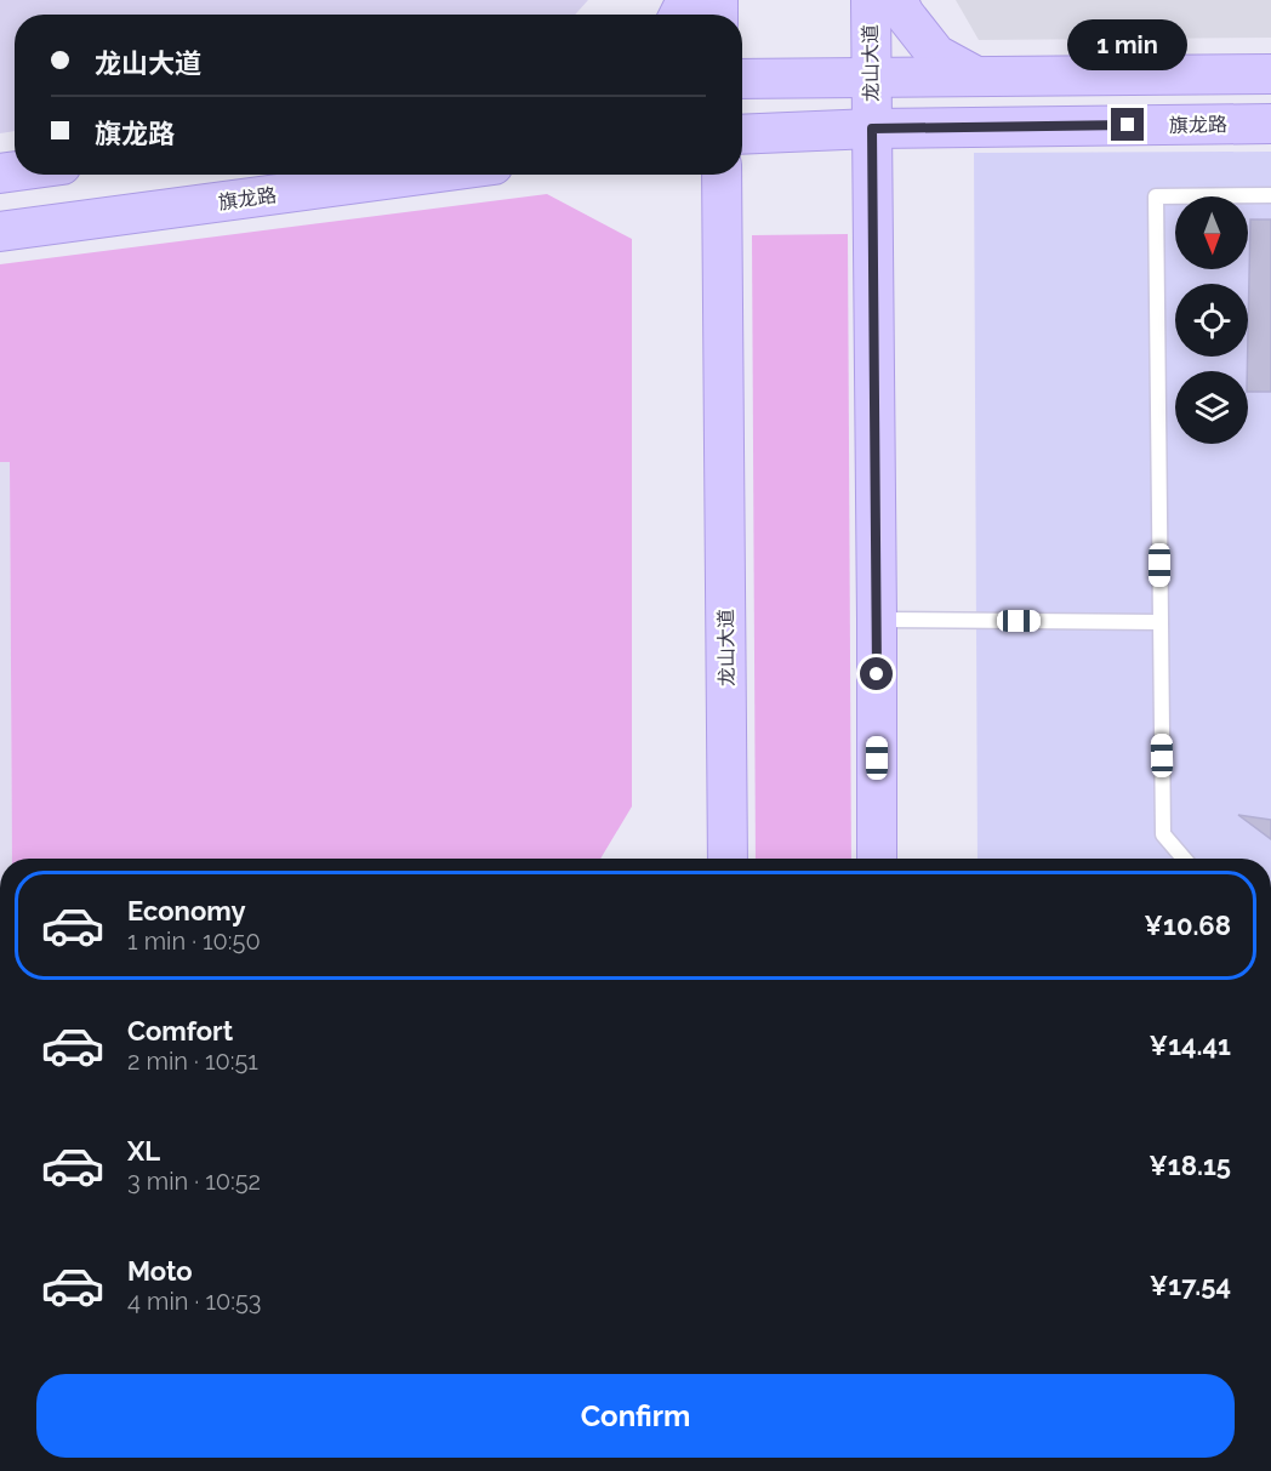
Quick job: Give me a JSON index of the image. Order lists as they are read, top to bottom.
{
  "streets": {
    "main road": ["龙山大道", "旗龙路"]
  },
  "crossings": [
    ["龙山大道", "旗龙路"]
  ],
  "north": "bottom",
  "page": {
    "banner": ["龙山大道", "旗龙路"],
    "bubble": "1 min",
    "list": [
      {
        "name": "Economy",
        "note": "1 min · 10:50",
        "value": "¥10.68"
      },
      {
        "name": "Comfort",
        "note": "2 min · 10:51",
        "value": "¥14.41"
      },
      {
        "name": "XL",
        "note": "3 min · 10:52",
        "value": "¥18.15"
      },
      {
        "name": "Moto",
        "note": "4 min · 10:53",
        "value": "¥17.54"
      }
    ],
    "buttons": "Confirm"
  }
}
